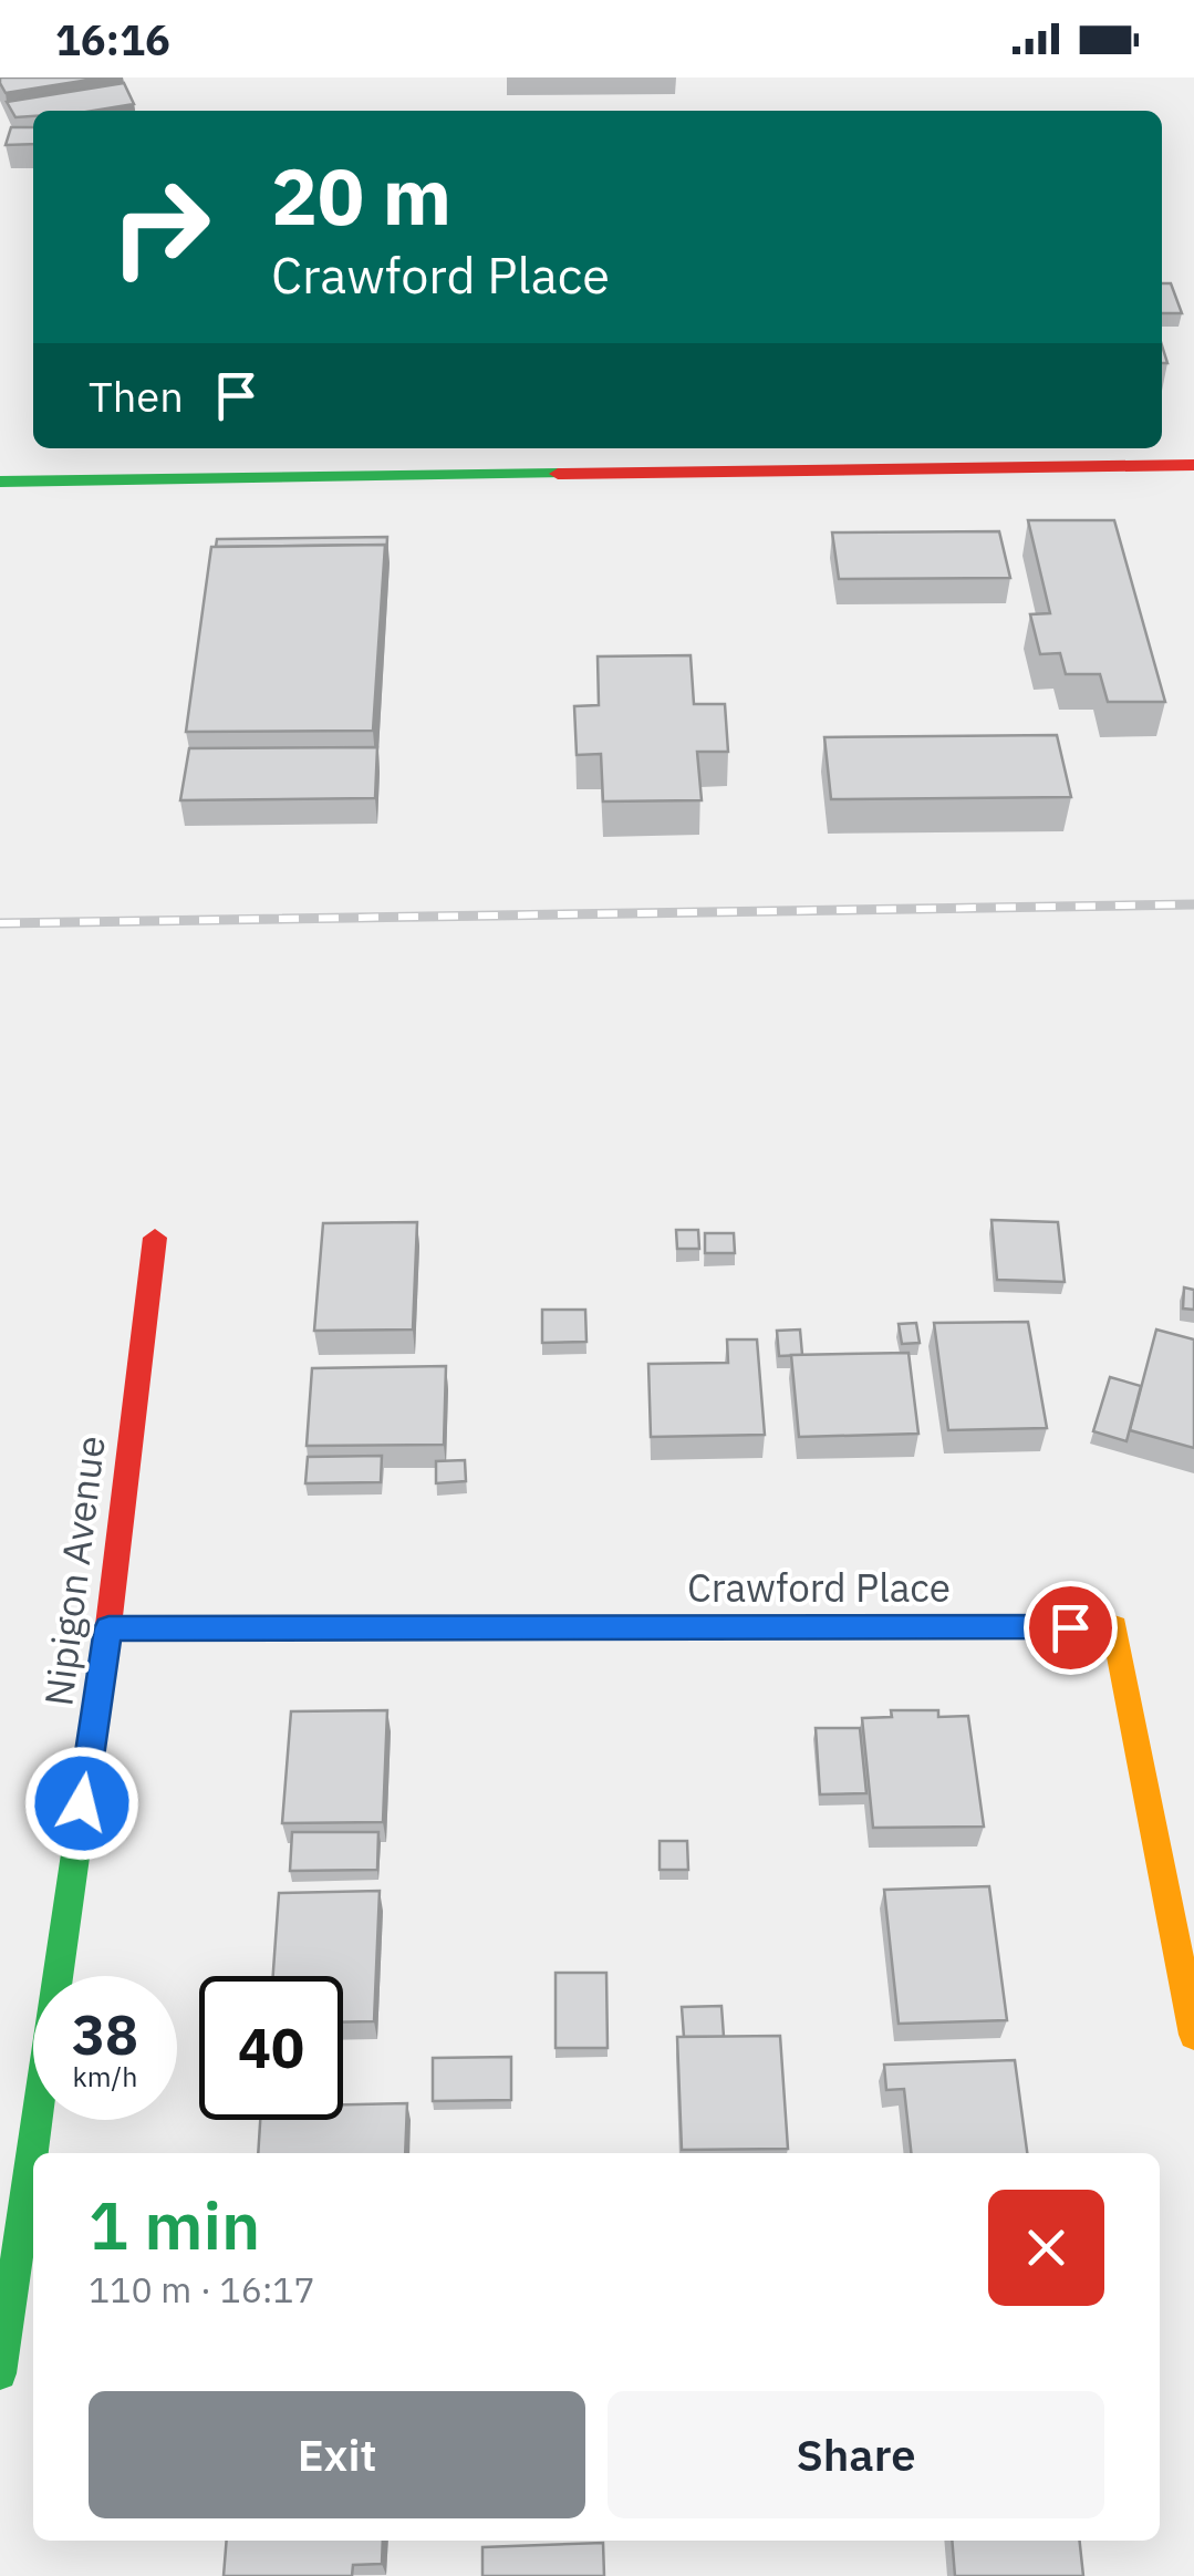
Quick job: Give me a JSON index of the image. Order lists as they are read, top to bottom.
{
  "streets": {
    "street": ["Nipigon Avenue", "Crawford Place"]
  },
  "crossings": [
    ["Nipigon Avenue", "Crawford Place"]
  ],
  "page": {
    "status": "16:16",
    "turn": ["20 m", "Crawford Place"],
    "then": "Then",
    "speed": "38 km/h",
    "limit": "40",
    "heading": ["1 min", "110 m · 16:17"],
    "buttons": ["Exit", "Share"]
  }
}
